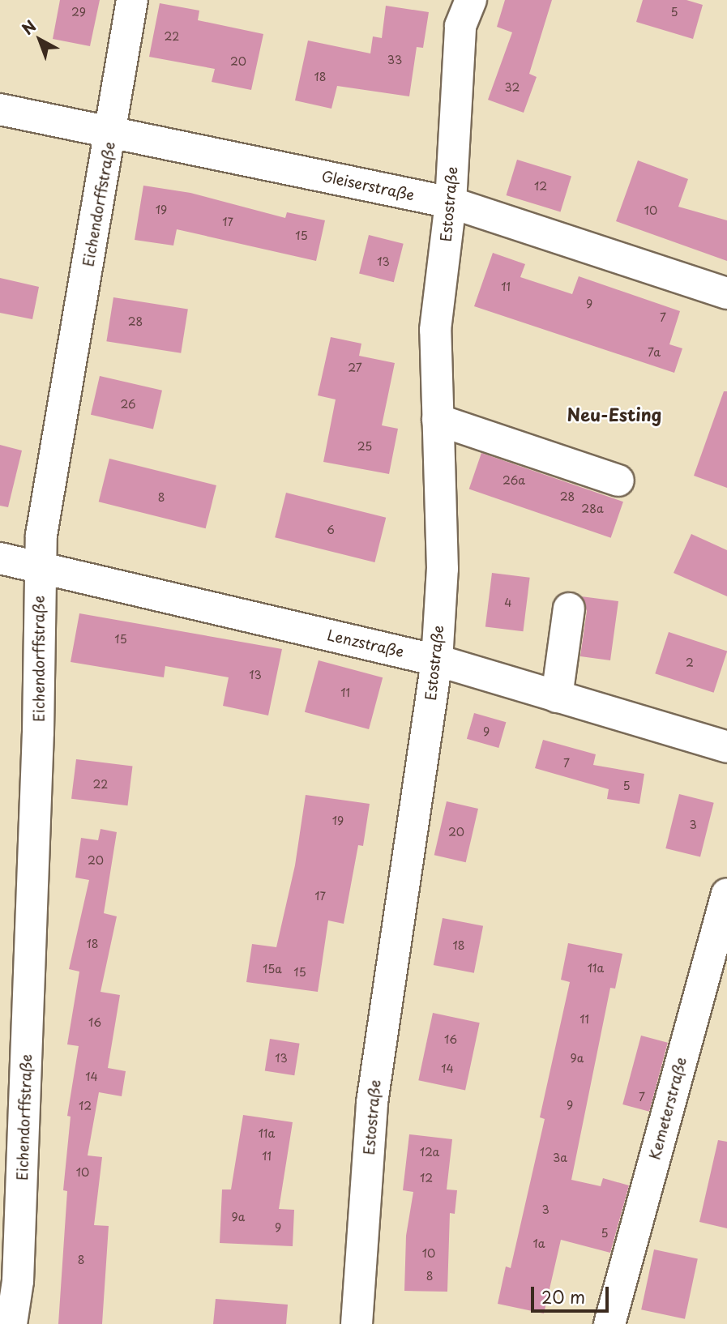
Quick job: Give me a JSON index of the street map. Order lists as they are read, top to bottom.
{
  "streets": {
    "street": [
      "Gleiserstraße",
      "Eichendorffstraße",
      "Estostraße",
      "Lenzstraße",
      "Kemeterstraße"
    ]
  },
  "crossings": [
    ["Gleiserstraße", "Eichendorffstraße"],
    ["Gleiserstraße", "Estostraße"],
    ["Eichendorffstraße", "Lenzstraße"],
    ["Estostraße", "Lenzstraße"]
  ],
  "districts": ["Neu-Esting"],
  "house_numbers": [
    "29",
    "5",
    "22",
    "33",
    "20",
    "18",
    "32",
    "12",
    "19",
    "10",
    "17",
    "15",
    "13",
    "11",
    "9",
    "7",
    "28",
    "7a",
    "27",
    "26",
    "25",
    "26a",
    "28",
    "8",
    "28a",
    "6",
    "4",
    "15",
    "2",
    "13",
    "11",
    "9",
    "7",
    "22",
    "5",
    "19",
    "3",
    "20",
    "20",
    "17",
    "18",
    "18",
    "11a",
    "15a",
    "15",
    "11",
    "16",
    "16",
    "13",
    "9a",
    "14",
    "14",
    "7",
    "9",
    "12",
    "11a",
    "12a",
    "11",
    "3a",
    "10",
    "12",
    "3",
    "9a",
    "9",
    "5",
    "1a",
    "10",
    "8",
    "8"
  ],
  "scale_bar": "20 m",
  "north": "top left"
}
